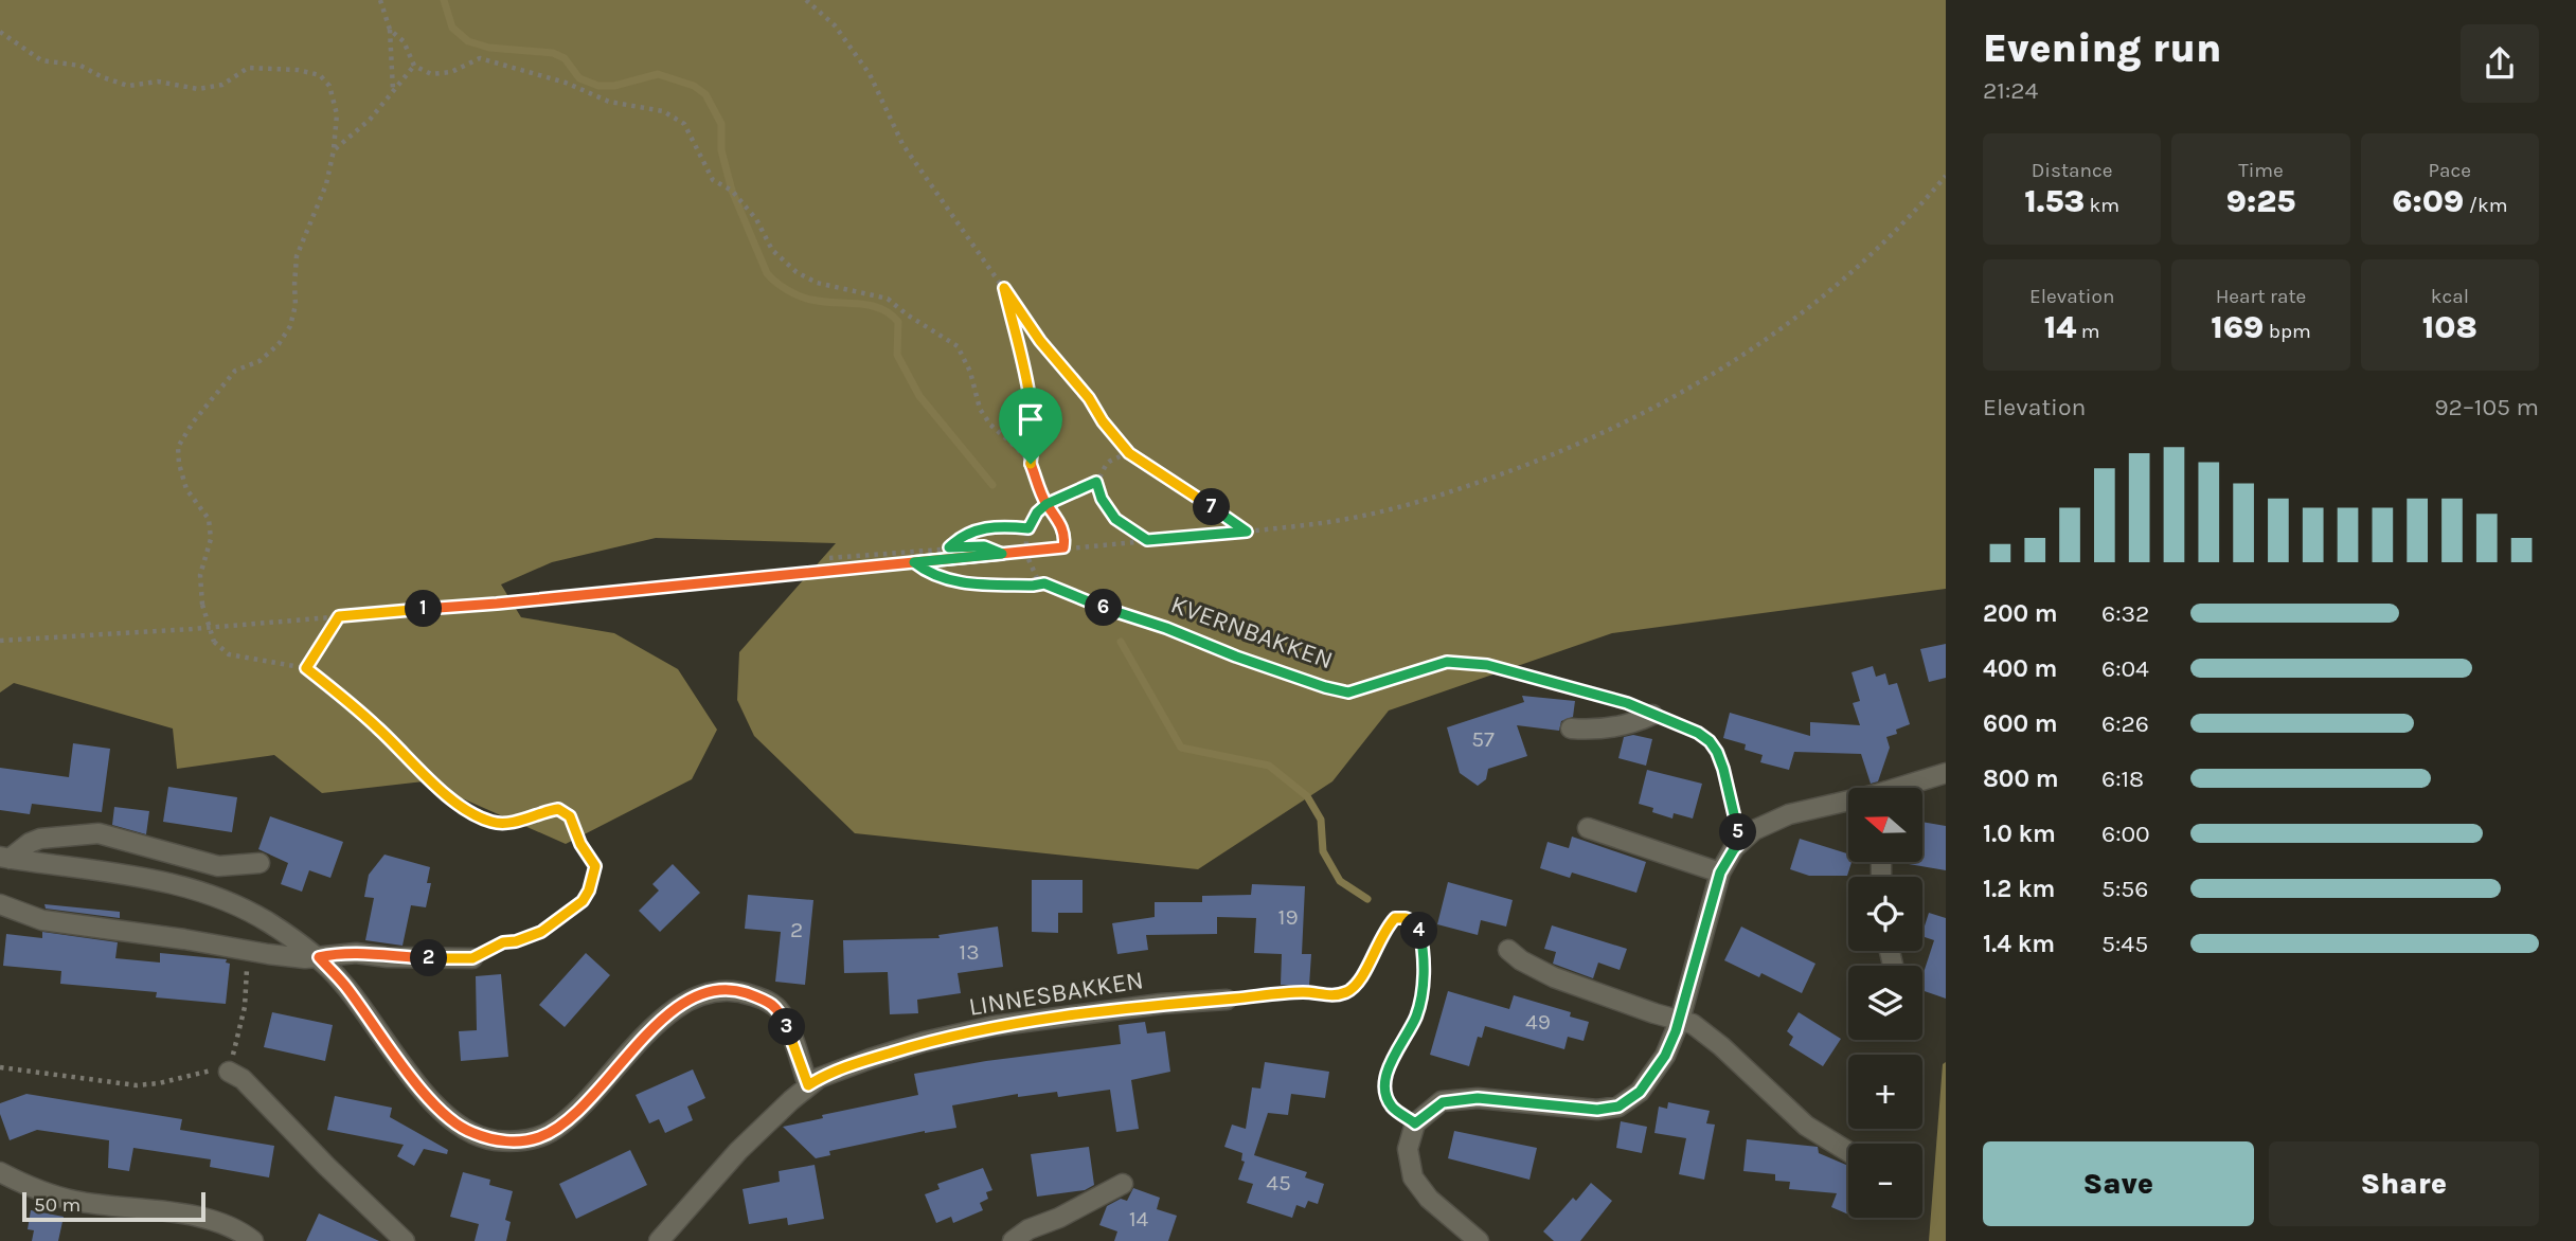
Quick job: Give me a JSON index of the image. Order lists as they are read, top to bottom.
{
  "streets": {
    "street": ["LINNESBAKKEN"],
    "path": ["KVERNBAKKEN"]
  },
  "house_numbers": [
    "57",
    "19",
    "2",
    "13",
    "49",
    "45",
    "14"
  ],
  "scale_bar": "50 m",
  "north": "left",
  "page": {
    "heading": ["Evening run", "21:24"],
    "stats": [
      ["Distance", "1.53 km"],
      ["Time", "9:25"],
      ["Pace", "6:09 /km"],
      ["Elevation", "14 m"],
      ["Heart rate", "169 bpm"],
      ["kcal", "108"]
    ],
    "chart": ["Elevation", "92–105 m"],
    "pins": [
      "7",
      "6",
      "1",
      "5",
      "4",
      "2",
      "3"
    ],
    "list": [
      {
        "name": "200 m",
        "note": "6:32"
      },
      {
        "name": "400 m",
        "note": "6:04"
      },
      {
        "name": "600 m",
        "note": "6:26"
      },
      {
        "name": "800 m",
        "note": "6:18"
      },
      {
        "name": "1.0 km",
        "note": "6:00"
      },
      {
        "name": "1.2 km",
        "note": "5:56"
      },
      {
        "name": "1.4 km",
        "note": "5:45"
      }
    ],
    "map_buttons": ["+", "−"],
    "buttons": ["Save", "Share"],
    "scale": "50 m"
  }
}
